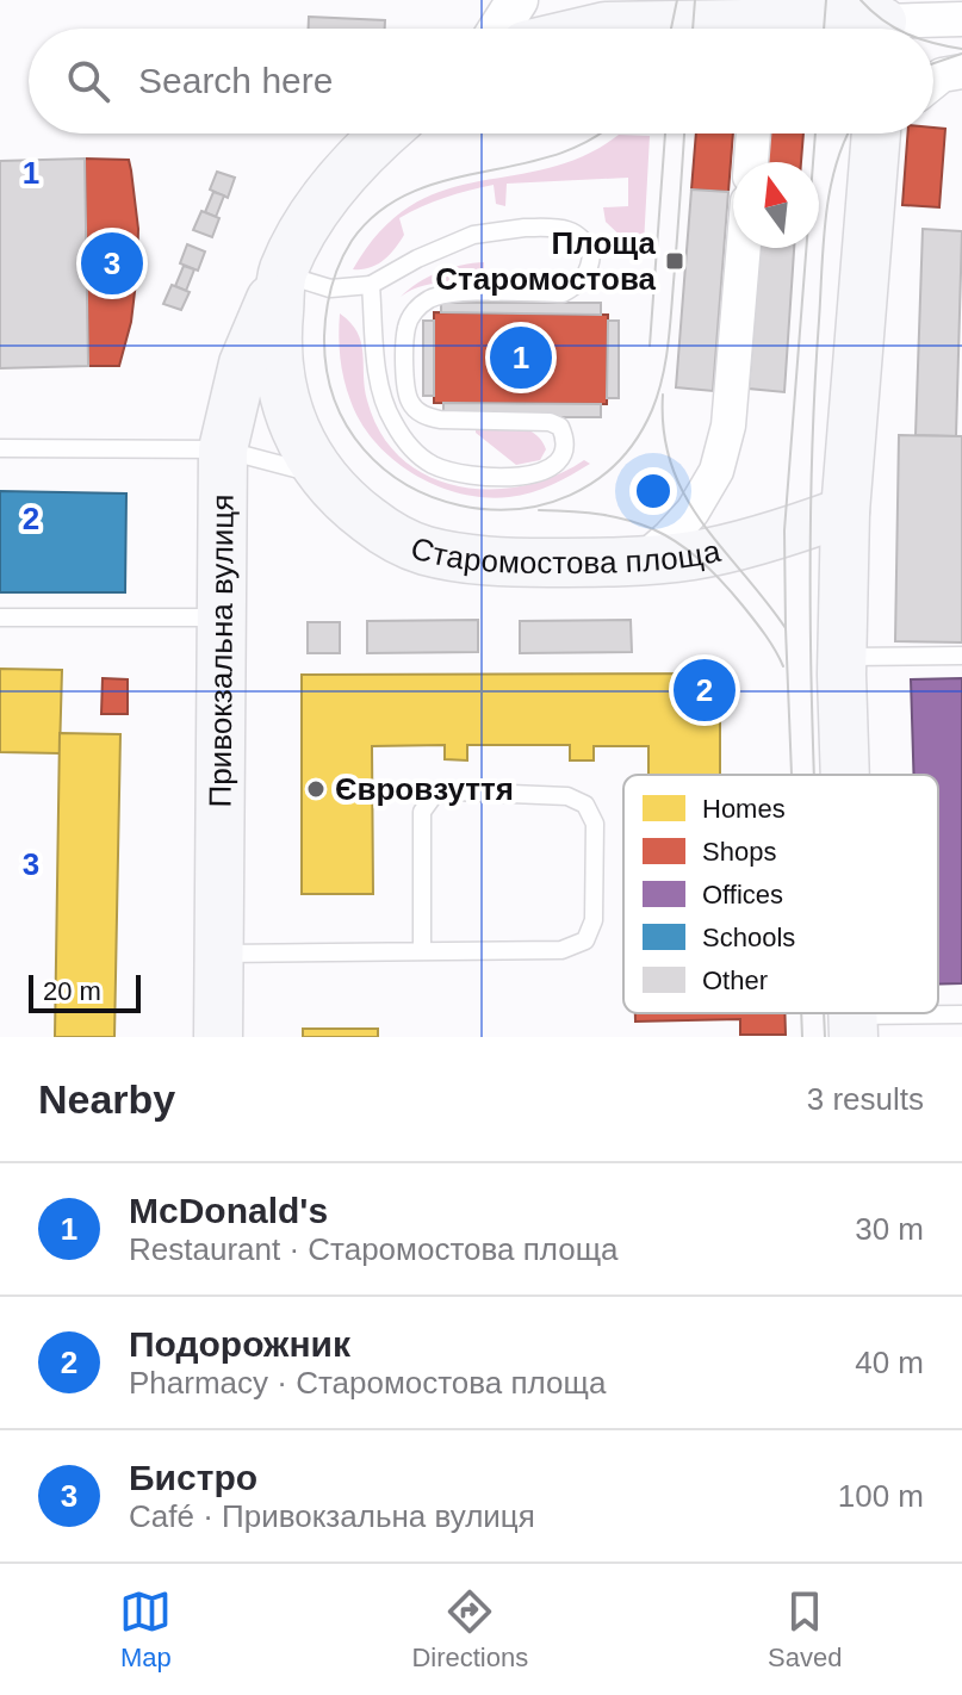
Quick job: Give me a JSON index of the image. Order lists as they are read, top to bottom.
{
  "streets": {
    "main road": ["Старомостова площа", "Привокзальна вулиця"]
  },
  "crossings": [
    ["Старомостова площа", "Привокзальна вулиця"]
  ],
  "places": {
    "transit": ["Площа Старомостова"],
    "other": ["Євровзуття"]
  },
  "legend": [
    "Homes",
    "Shops",
    "Offices",
    "Schools",
    "Other"
  ],
  "scale_bar": "20 m",
  "north": "top",
  "page": {
    "search": "Search here",
    "pins": ["3", "1", "2"],
    "scale": "20 m",
    "heading": ["Nearby", "3 results"],
    "list": [
      {
        "mark": "1",
        "name": "McDonald's",
        "note": "Restaurant · Старомостова площа",
        "value": "30 m"
      },
      {
        "mark": "2",
        "name": "Подорожник",
        "note": "Pharmacy · Старомостова площа",
        "value": "40 m"
      },
      {
        "mark": "3",
        "name": "Бистро",
        "note": "Café · Привокзальна вулиця",
        "value": "100 m"
      }
    ],
    "nav": ["Map", "Directions", "Saved"]
  },
  "grid": {
    "rows": ["1", "2", "3"]
  }
}
